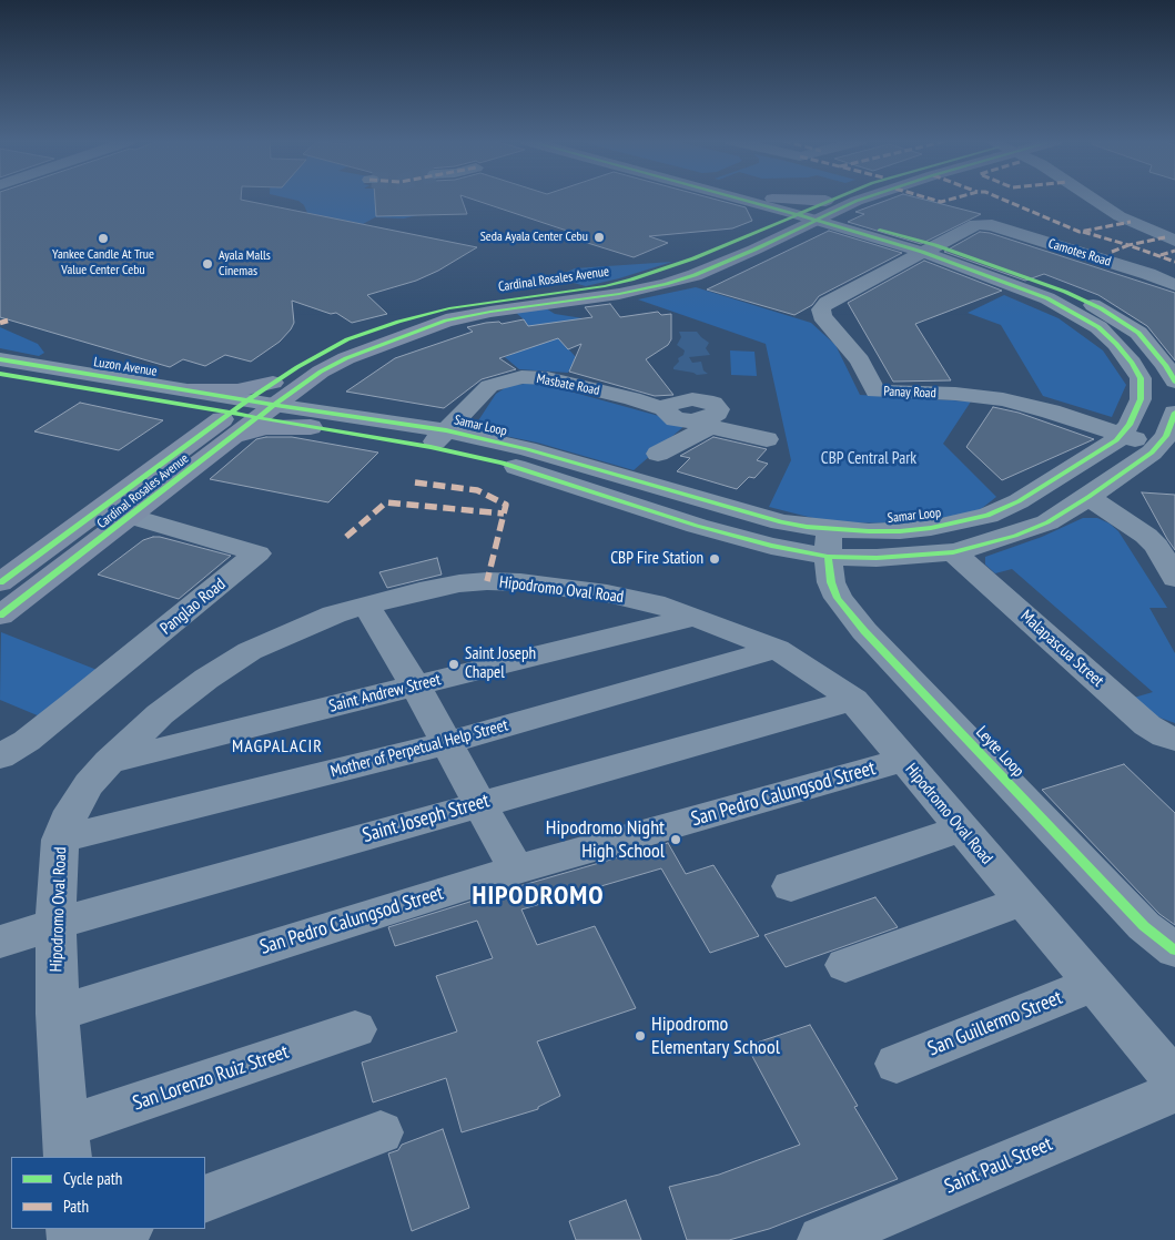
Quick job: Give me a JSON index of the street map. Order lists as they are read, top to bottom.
{
  "streets": {
    "main road": ["Cardinal Rosales Avenue"],
    "street": [
      "Camotes Road",
      "Luzon Avenue",
      "Masbate Road",
      "Panay Road",
      "Samar Loop",
      "Hipodromo Oval Road",
      "Panglao Road",
      "Malapascua Street",
      "Saint Andrew Street",
      "Mother of Perpetual Help Street",
      "Leyte Loop",
      "San Pedro Calungsod Street",
      "Saint Joseph Street",
      "San Guillermo Street",
      "San Lorenzo Ruiz Street",
      "Saint Paul Street"
    ]
  },
  "crossings": [
    ["Camotes Road", "Panay Road"],
    ["Camotes Road", "Samar Loop"],
    ["Cardinal Rosales Avenue", "Luzon Avenue"],
    ["Cardinal Rosales Avenue", "Samar Loop"],
    ["Cardinal Rosales Avenue", "Panglao Road"],
    ["Luzon Avenue", "Samar Loop"],
    ["Masbate Road", "Samar Loop"],
    ["Panay Road", "Samar Loop"],
    ["Samar Loop", "Malapascua Street"],
    ["Samar Loop", "Leyte Loop"],
    ["Hipodromo Oval Road", "Saint Andrew Street"],
    ["Hipodromo Oval Road", "Mother of Perpetual Help Street"],
    ["Hipodromo Oval Road", "San Pedro Calungsod Street"],
    ["Hipodromo Oval Road", "Saint Joseph Street"],
    ["Hipodromo Oval Road", "San Guillermo Street"],
    ["Hipodromo Oval Road", "San Lorenzo Ruiz Street"]
  ],
  "districts": ["MAGPALACIR", "HIPODROMO"],
  "parks": ["CBP Central Park"],
  "places": [
    "Seda Ayala Center Cebu",
    "Yankee Candle At True Value Center Cebu",
    "Ayala Malls Cinemas",
    "CBP Fire Station",
    "Saint Joseph Chapel",
    "Hipodromo Night High School",
    "Hipodromo Elementary School"
  ],
  "legend": ["Cycle path", "Path"]
}
